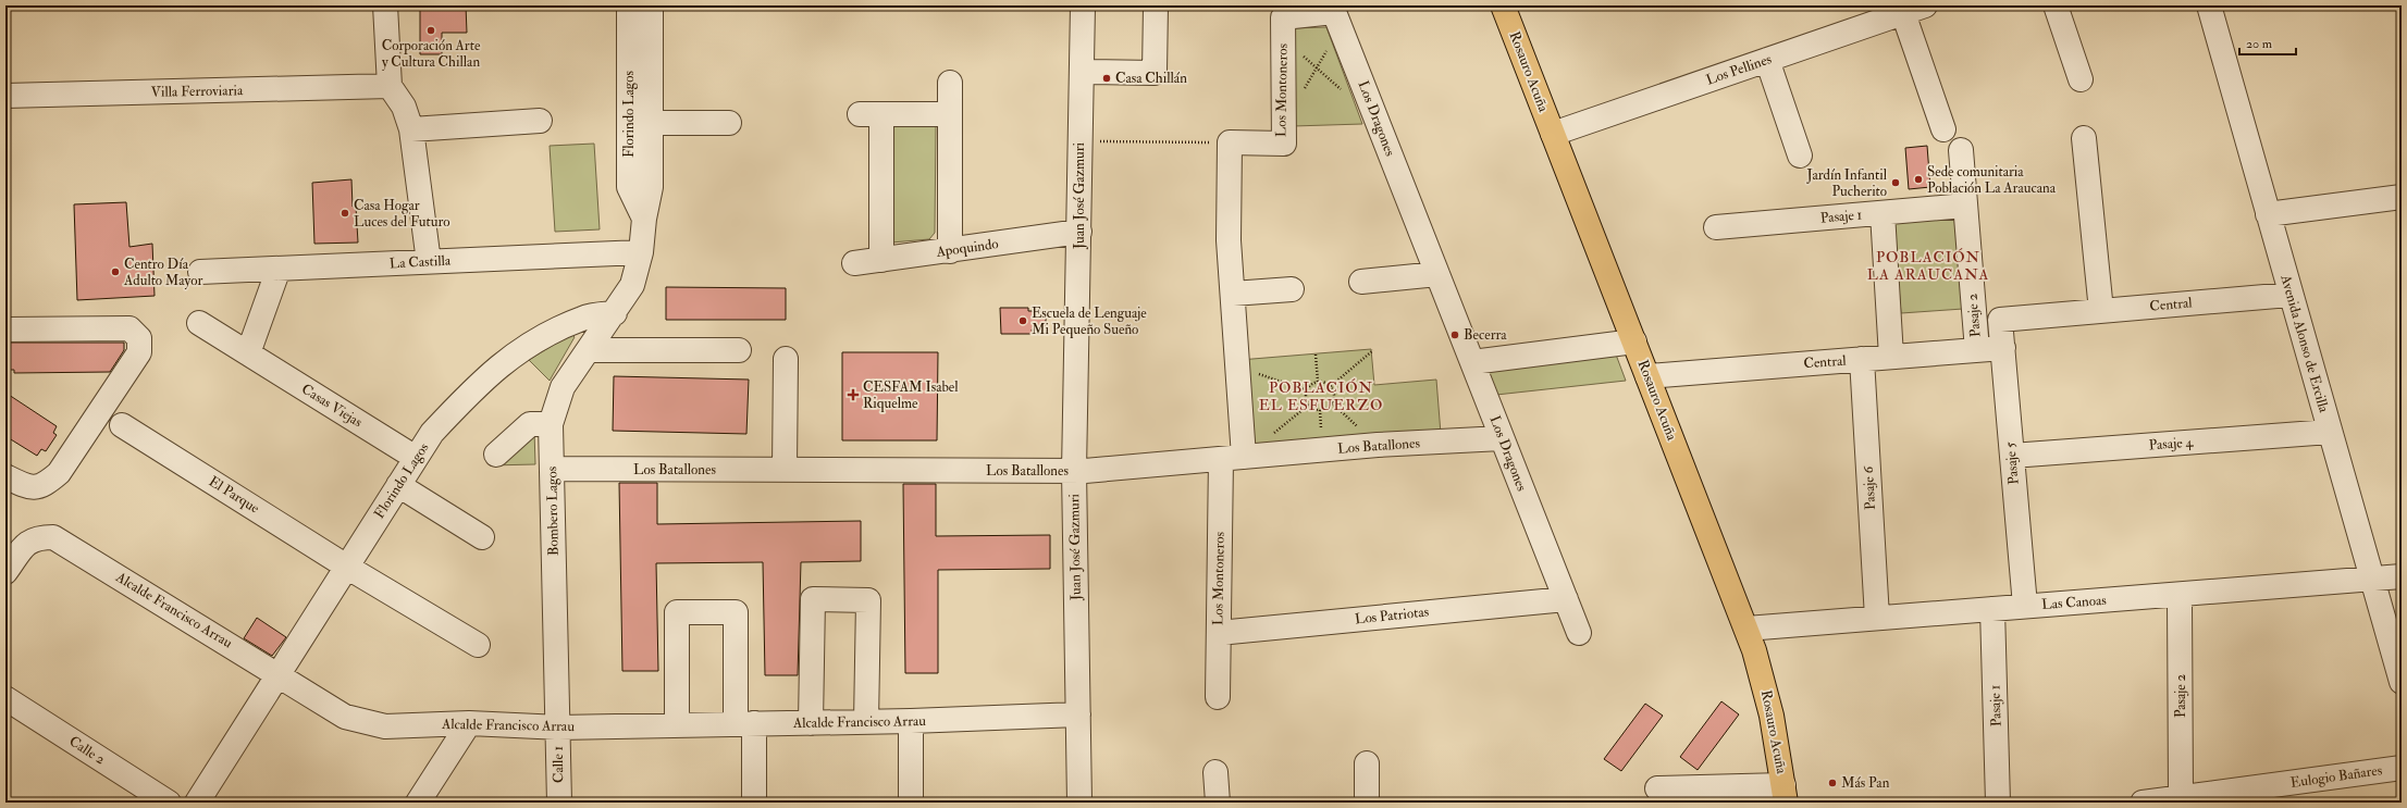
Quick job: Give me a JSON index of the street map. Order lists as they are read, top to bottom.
{
  "streets": {
    "main road": ["Rosauro Acuña"],
    "street": [
      "Los Pellines",
      "Los Montoneros",
      "Villa Ferroviaria",
      "Florindo Lagos",
      "Los Dragones",
      "Juan José Gazmuri",
      "Pasaje 1",
      "Apoquindo",
      "La Castilla",
      "Central",
      "Pasaje 2",
      "Avenida Alonso de Ercilla",
      "Casas Viejas",
      "Pasaje 4",
      "Los Batallones",
      "Pasaje 5",
      "Pasaje 6",
      "El Parque",
      "Bombero Lagos",
      "Las Canoas",
      "Alcalde Francisco Arrau",
      "Los Patriotas",
      "Calle 2",
      "Calle 1",
      "Eulogio Bañares"
    ]
  },
  "crossings": [
    ["Los Pellines", "Rosauro Acuña"],
    ["Rosauro Acuña", "Central"],
    ["Rosauro Acuña", "Las Canoas"],
    ["Los Montoneros", "Los Dragones"],
    ["Los Montoneros", "Los Batallones"],
    ["Los Montoneros", "Los Patriotas"],
    ["Florindo Lagos", "La Castilla"],
    ["Florindo Lagos", "Casas Viejas"],
    ["Florindo Lagos", "El Parque"],
    ["Florindo Lagos", "Bombero Lagos"],
    ["Florindo Lagos", "Alcalde Francisco Arrau"],
    ["Los Dragones", "Los Batallones"],
    ["Los Dragones", "Los Patriotas"],
    ["Juan José Gazmuri", "Apoquindo"],
    ["Juan José Gazmuri", "Los Batallones"],
    ["Juan José Gazmuri", "Alcalde Francisco Arrau"],
    ["Pasaje 1", "Pasaje 2"],
    ["Pasaje 1", "Las Canoas"],
    ["Central", "Pasaje 2"],
    ["Central", "Avenida Alonso de Ercilla"],
    ["Central", "Pasaje 5"],
    ["Central", "Pasaje 6"],
    ["Pasaje 2", "Las Canoas"],
    ["Pasaje 2", "Eulogio Bañares"],
    ["Avenida Alonso de Ercilla", "Pasaje 4"],
    ["Avenida Alonso de Ercilla", "Las Canoas"],
    ["Pasaje 4", "Pasaje 5"],
    ["Los Batallones", "Bombero Lagos"],
    ["Pasaje 5", "Las Canoas"],
    ["Pasaje 6", "Las Canoas"],
    ["Bombero Lagos", "Alcalde Francisco Arrau"],
    ["Bombero Lagos", "Calle 1"],
    ["Alcalde Francisco Arrau", "Calle 1"]
  ],
  "districts": ["POBLACIÓN LA ARAUCANA", "POBLACIÓN EL ESFUERZO"],
  "places": {
    "other": [
      "Corporación Arte y Cultura Chillan",
      "Casa Chillán",
      "Sede comunitaria Población La Araucana",
      "Jardín Infantil Pucherito",
      "Casa Hogar Luces del Futuro",
      "Centro Día Adulto Mayor",
      "Escuela de Lenguaje Mi Pequeño Sueño",
      "Becerra",
      "Más Pan"
    ],
    "health": ["CESFAM Isabel Riquelme"]
  },
  "scale_bar": "20 m"
}
